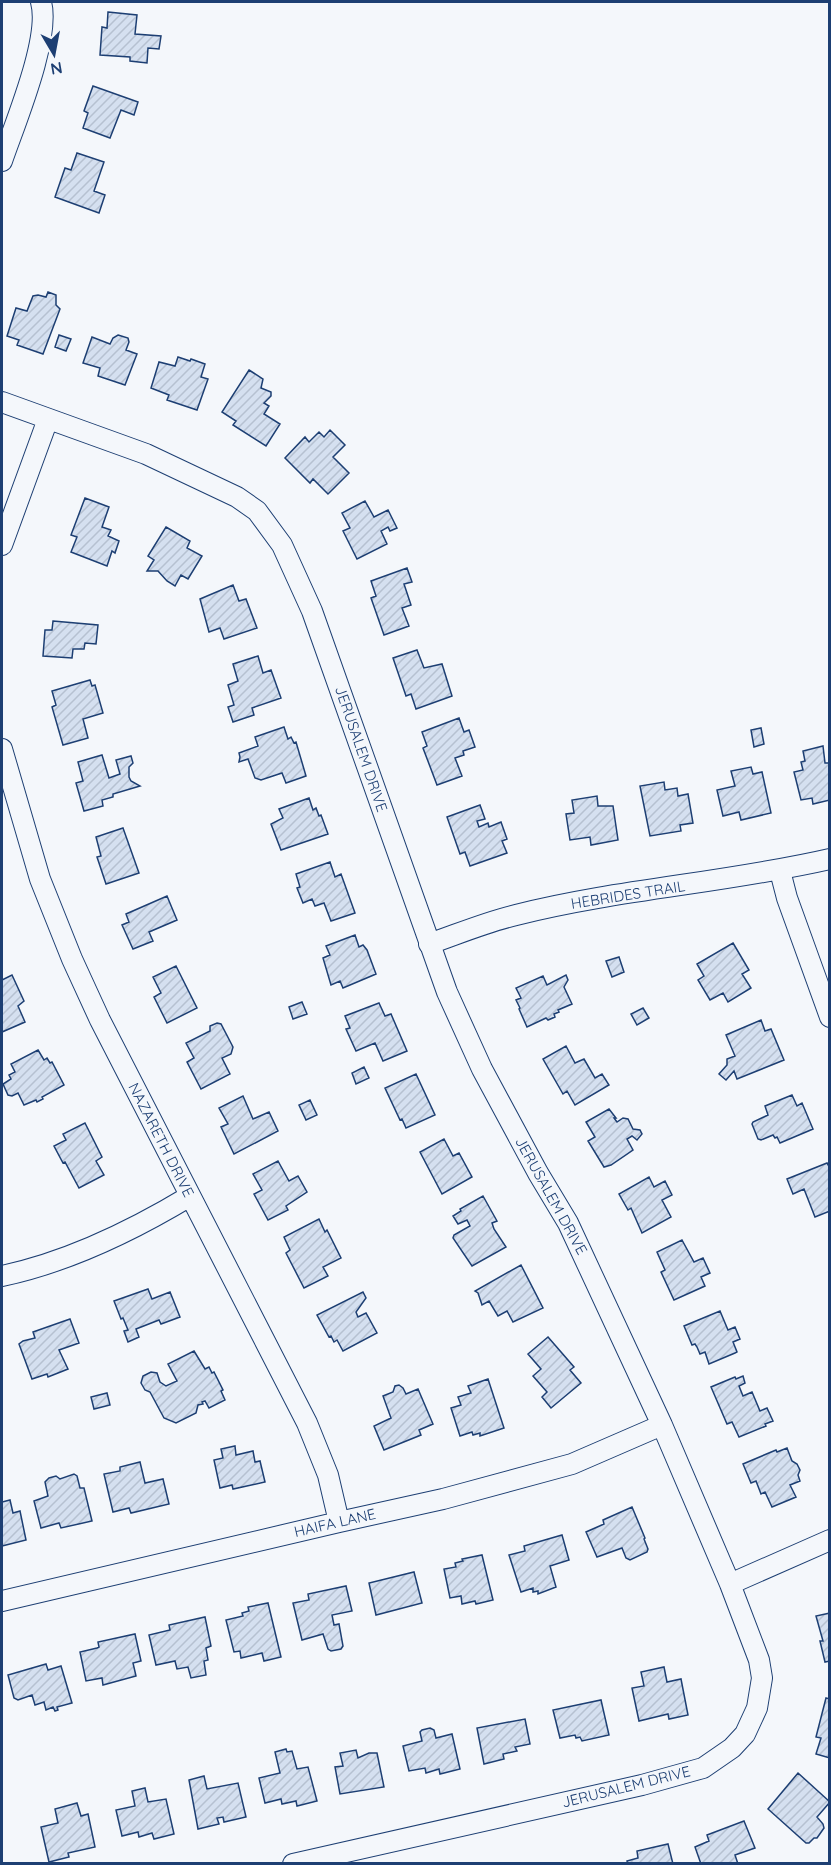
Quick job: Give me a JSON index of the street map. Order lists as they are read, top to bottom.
{
  "streets": {
    "street": [
      "JERUSALEM DRIVE",
      "HEBRIDES TRAIL",
      "NAZARETH DRIVE",
      "HAIFA LANE"
    ]
  },
  "crossings": [
    ["JERUSALEM DRIVE", "HEBRIDES TRAIL"],
    ["JERUSALEM DRIVE", "HAIFA LANE"],
    ["NAZARETH DRIVE", "HAIFA LANE"]
  ],
  "north": "bottom"
}
